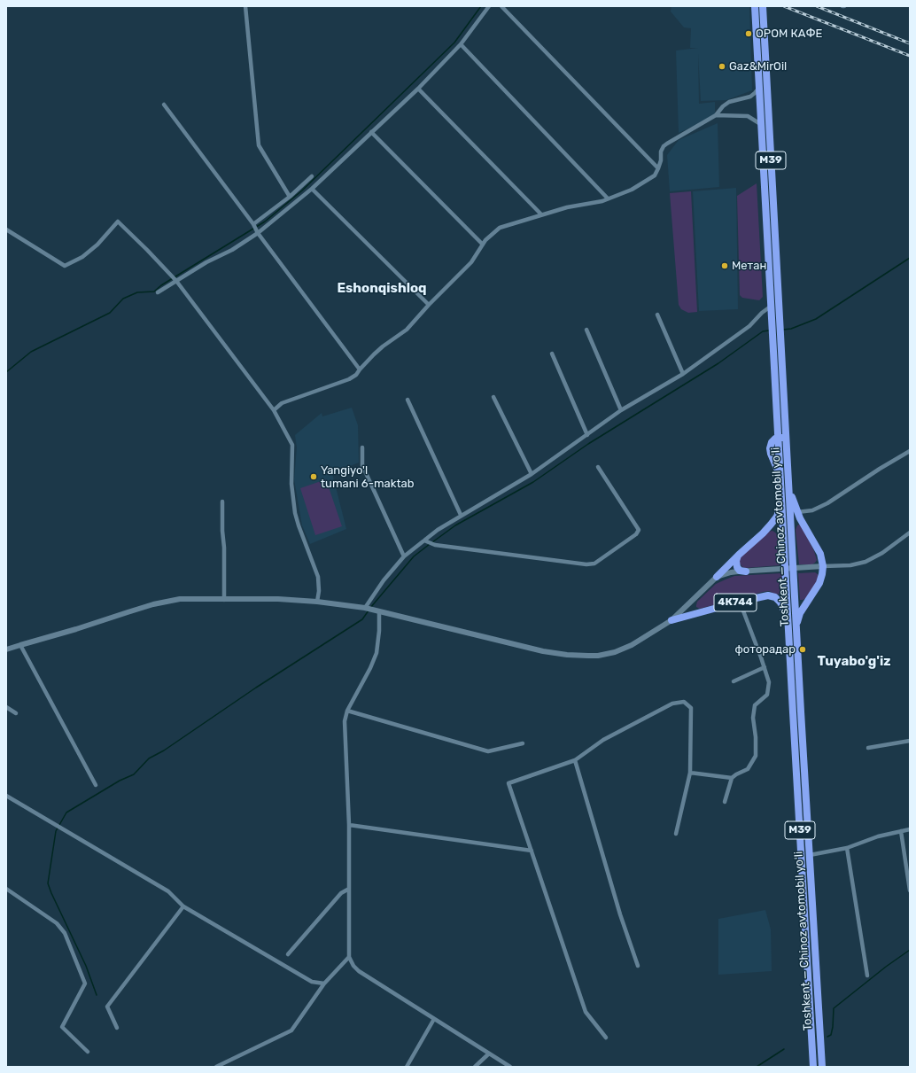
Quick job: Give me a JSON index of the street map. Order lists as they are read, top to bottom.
{
  "streets": {
    "highway": ["M39", "Toshkent — Chinoz avtomobil yoʻli", "4К744"]
  },
  "crossings": [
    ["Toshkent — Chinoz avtomobil yoʻli", "4К744"]
  ],
  "districts": ["Eshonqishloq", "Tuyabo'g'iz"],
  "places": [
    "ОРОМ КАФЕ",
    "Gaz&MirOil",
    "Метан",
    "Yangiyo'l tumani 6-maktab",
    "фоторадар"
  ]
}
